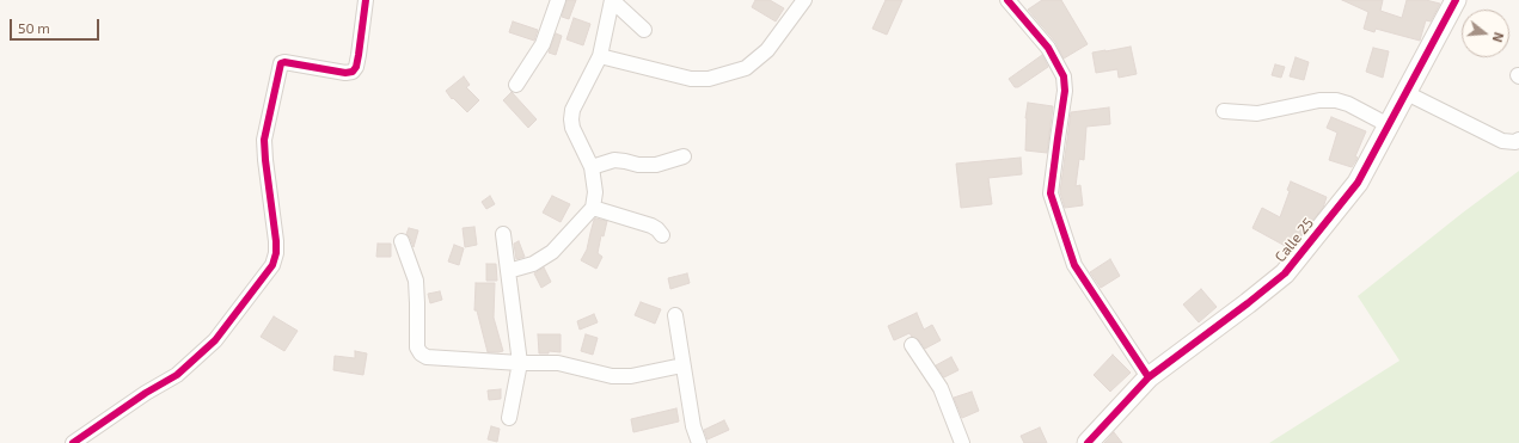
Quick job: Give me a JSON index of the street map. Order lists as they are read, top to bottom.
{
  "streets": {
    "street": ["Calle 25"]
  },
  "scale_bar": "50 m",
  "north": "right"
}
